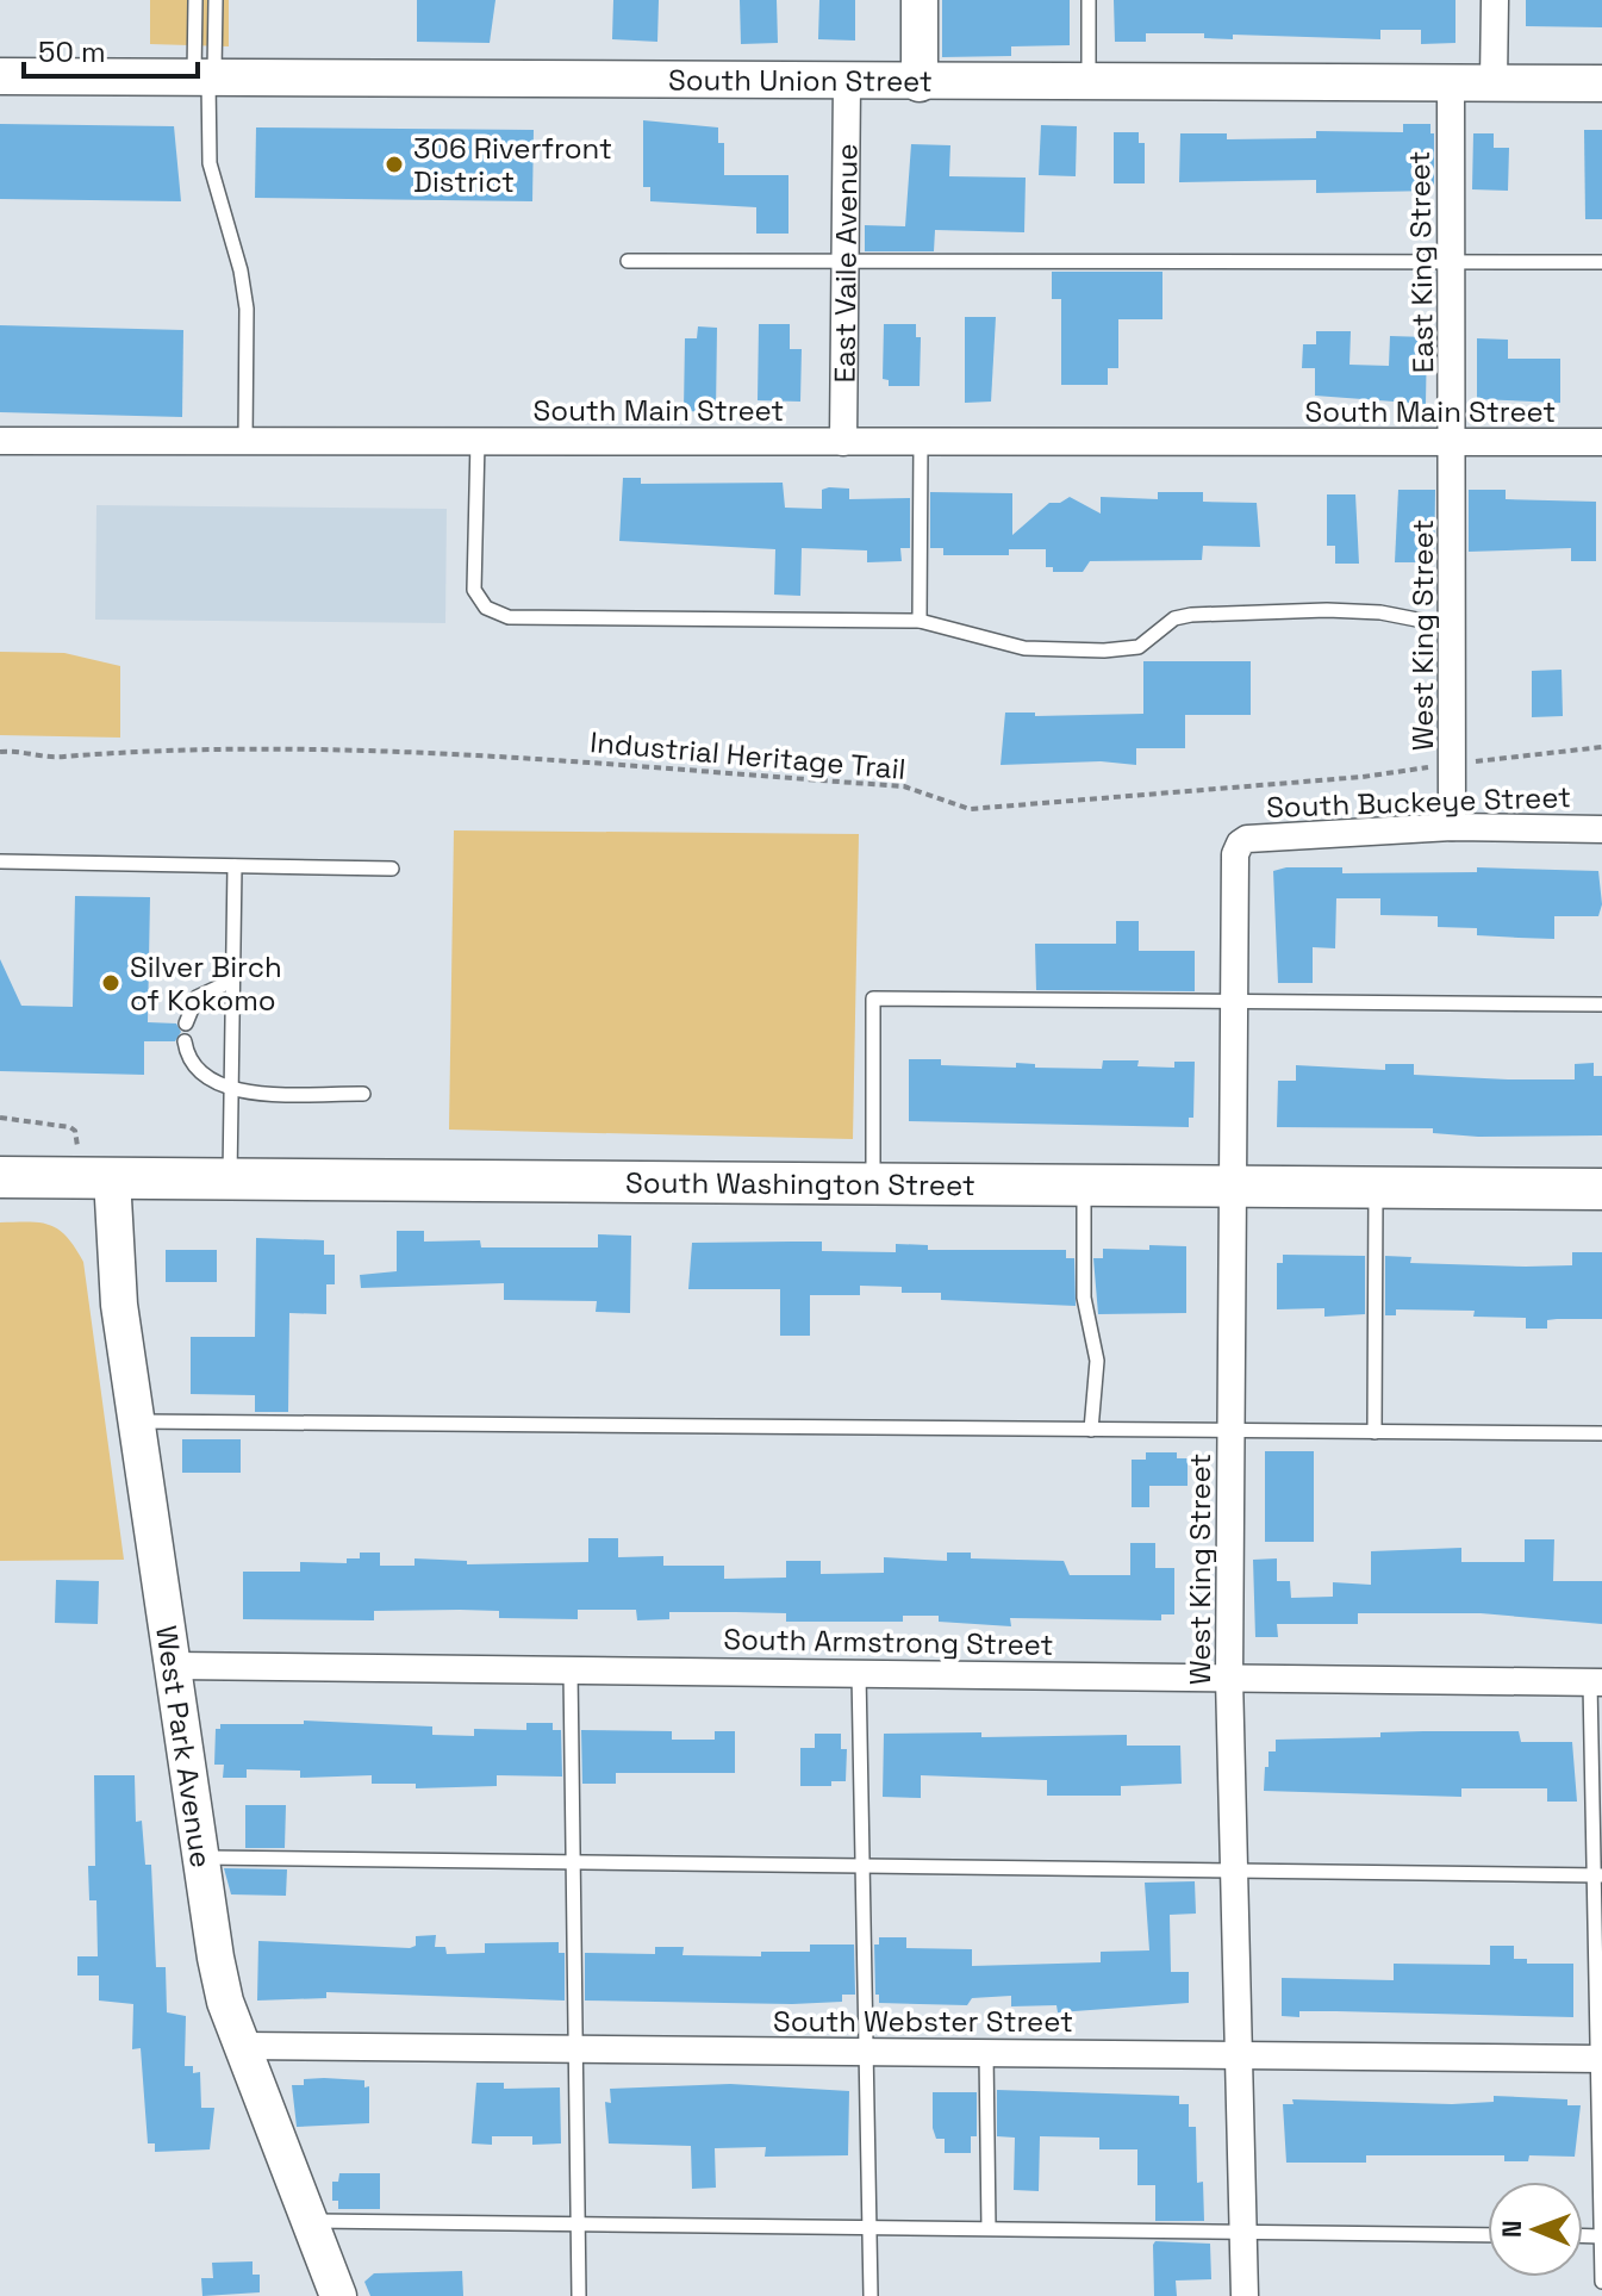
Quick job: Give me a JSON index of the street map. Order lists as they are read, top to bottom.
{
  "streets": {
    "main road": ["South Washington Street"],
    "street": [
      "South Union Street",
      "East Vaile Avenue",
      "East King Street",
      "South Main Street",
      "West King Street",
      "South Buckeye Street",
      "South Armstrong Street",
      "West Park Avenue",
      "South Webster Street"
    ],
    "path": ["Industrial Heritage Trail"]
  },
  "crossings": [
    ["South Union Street", "East Vaile Avenue"],
    ["South Union Street", "East King Street"],
    ["East Vaile Avenue", "South Main Street"],
    ["East King Street", "South Main Street"],
    ["East King Street", "West King Street"],
    ["South Main Street", "West King Street"],
    ["West King Street", "Industrial Heritage Trail"],
    ["West King Street", "South Buckeye Street"],
    ["West King Street", "South Washington Street"],
    ["West King Street", "South Armstrong Street"],
    ["West King Street", "South Webster Street"],
    ["South Washington Street", "West Park Avenue"],
    ["South Armstrong Street", "West Park Avenue"],
    ["West Park Avenue", "South Webster Street"]
  ],
  "places": ["306 Riverfront District", "Silver Birch of Kokomo"],
  "scale_bar": "50 m",
  "north": "left"
}
